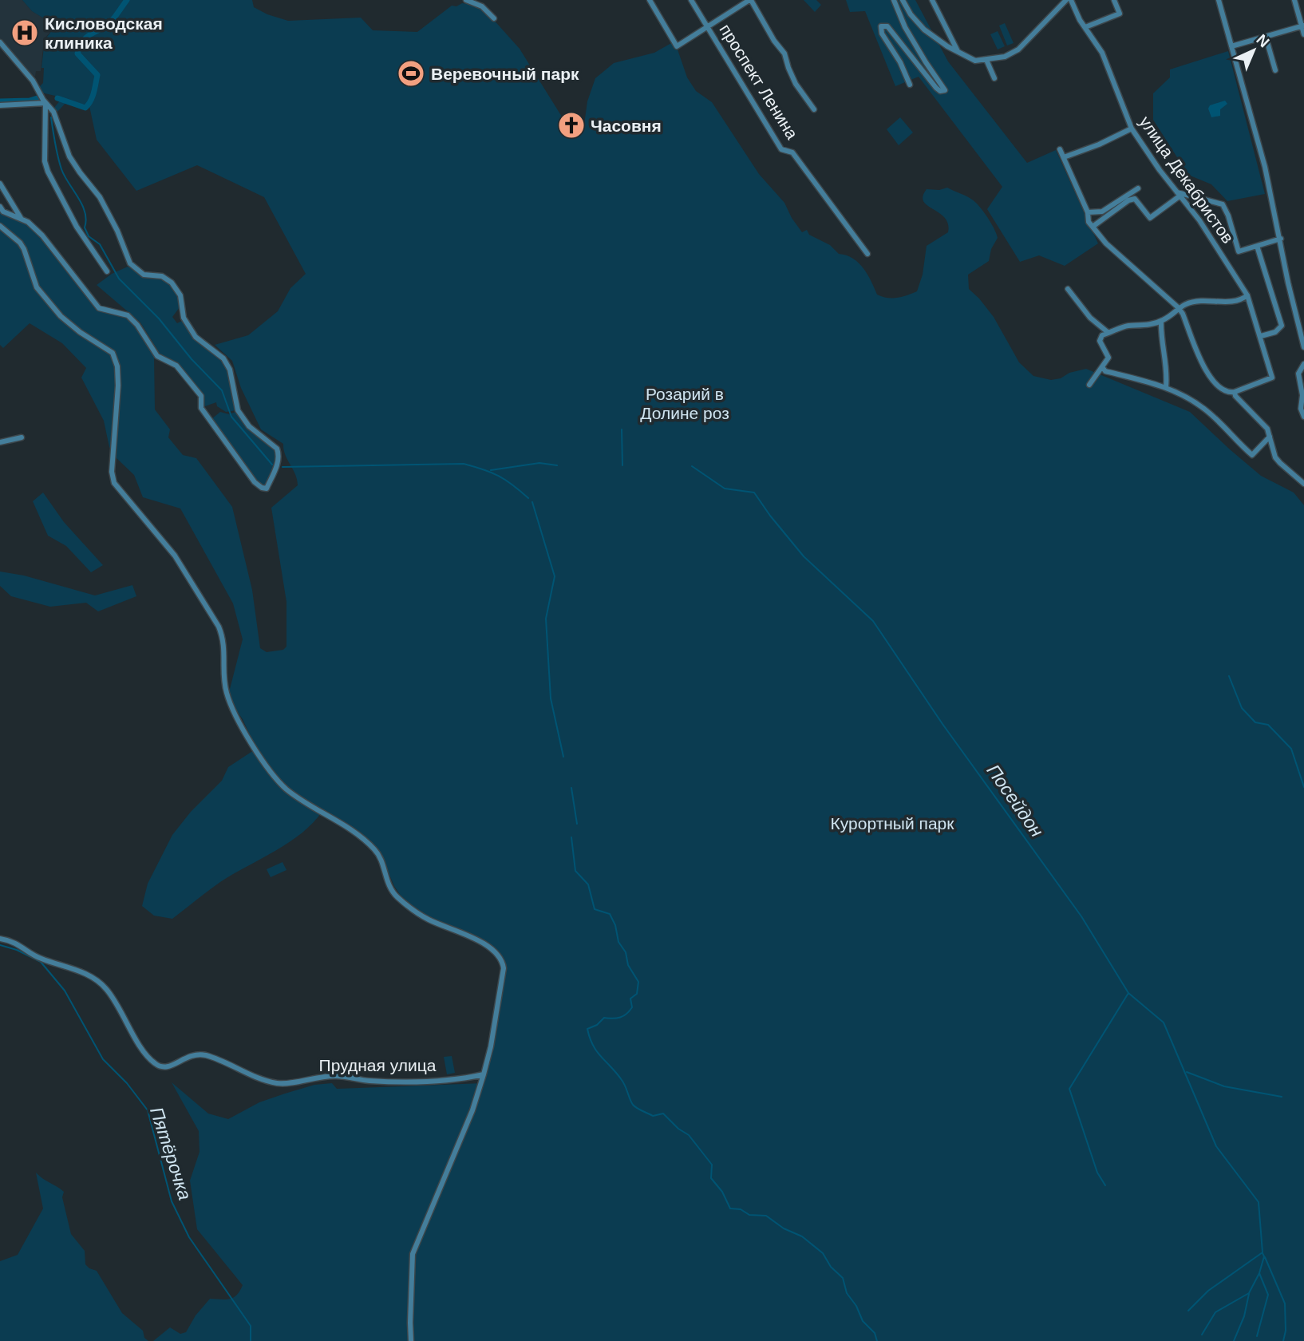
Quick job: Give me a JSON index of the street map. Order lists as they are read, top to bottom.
{
  "streets": {
    "street": ["проспект Ленина", "улица Декабристов", "Прудная улица"]
  },
  "water": ["Посейдон", "Пятёрочка"],
  "parks": ["Розарий в Долине роз", "Курортный парк"],
  "places": {
    "hospital": ["Кисловодская клиника"],
    "sports": ["Веревочный парк"],
    "church": ["Часовня"]
  },
  "north": "top right"
}
